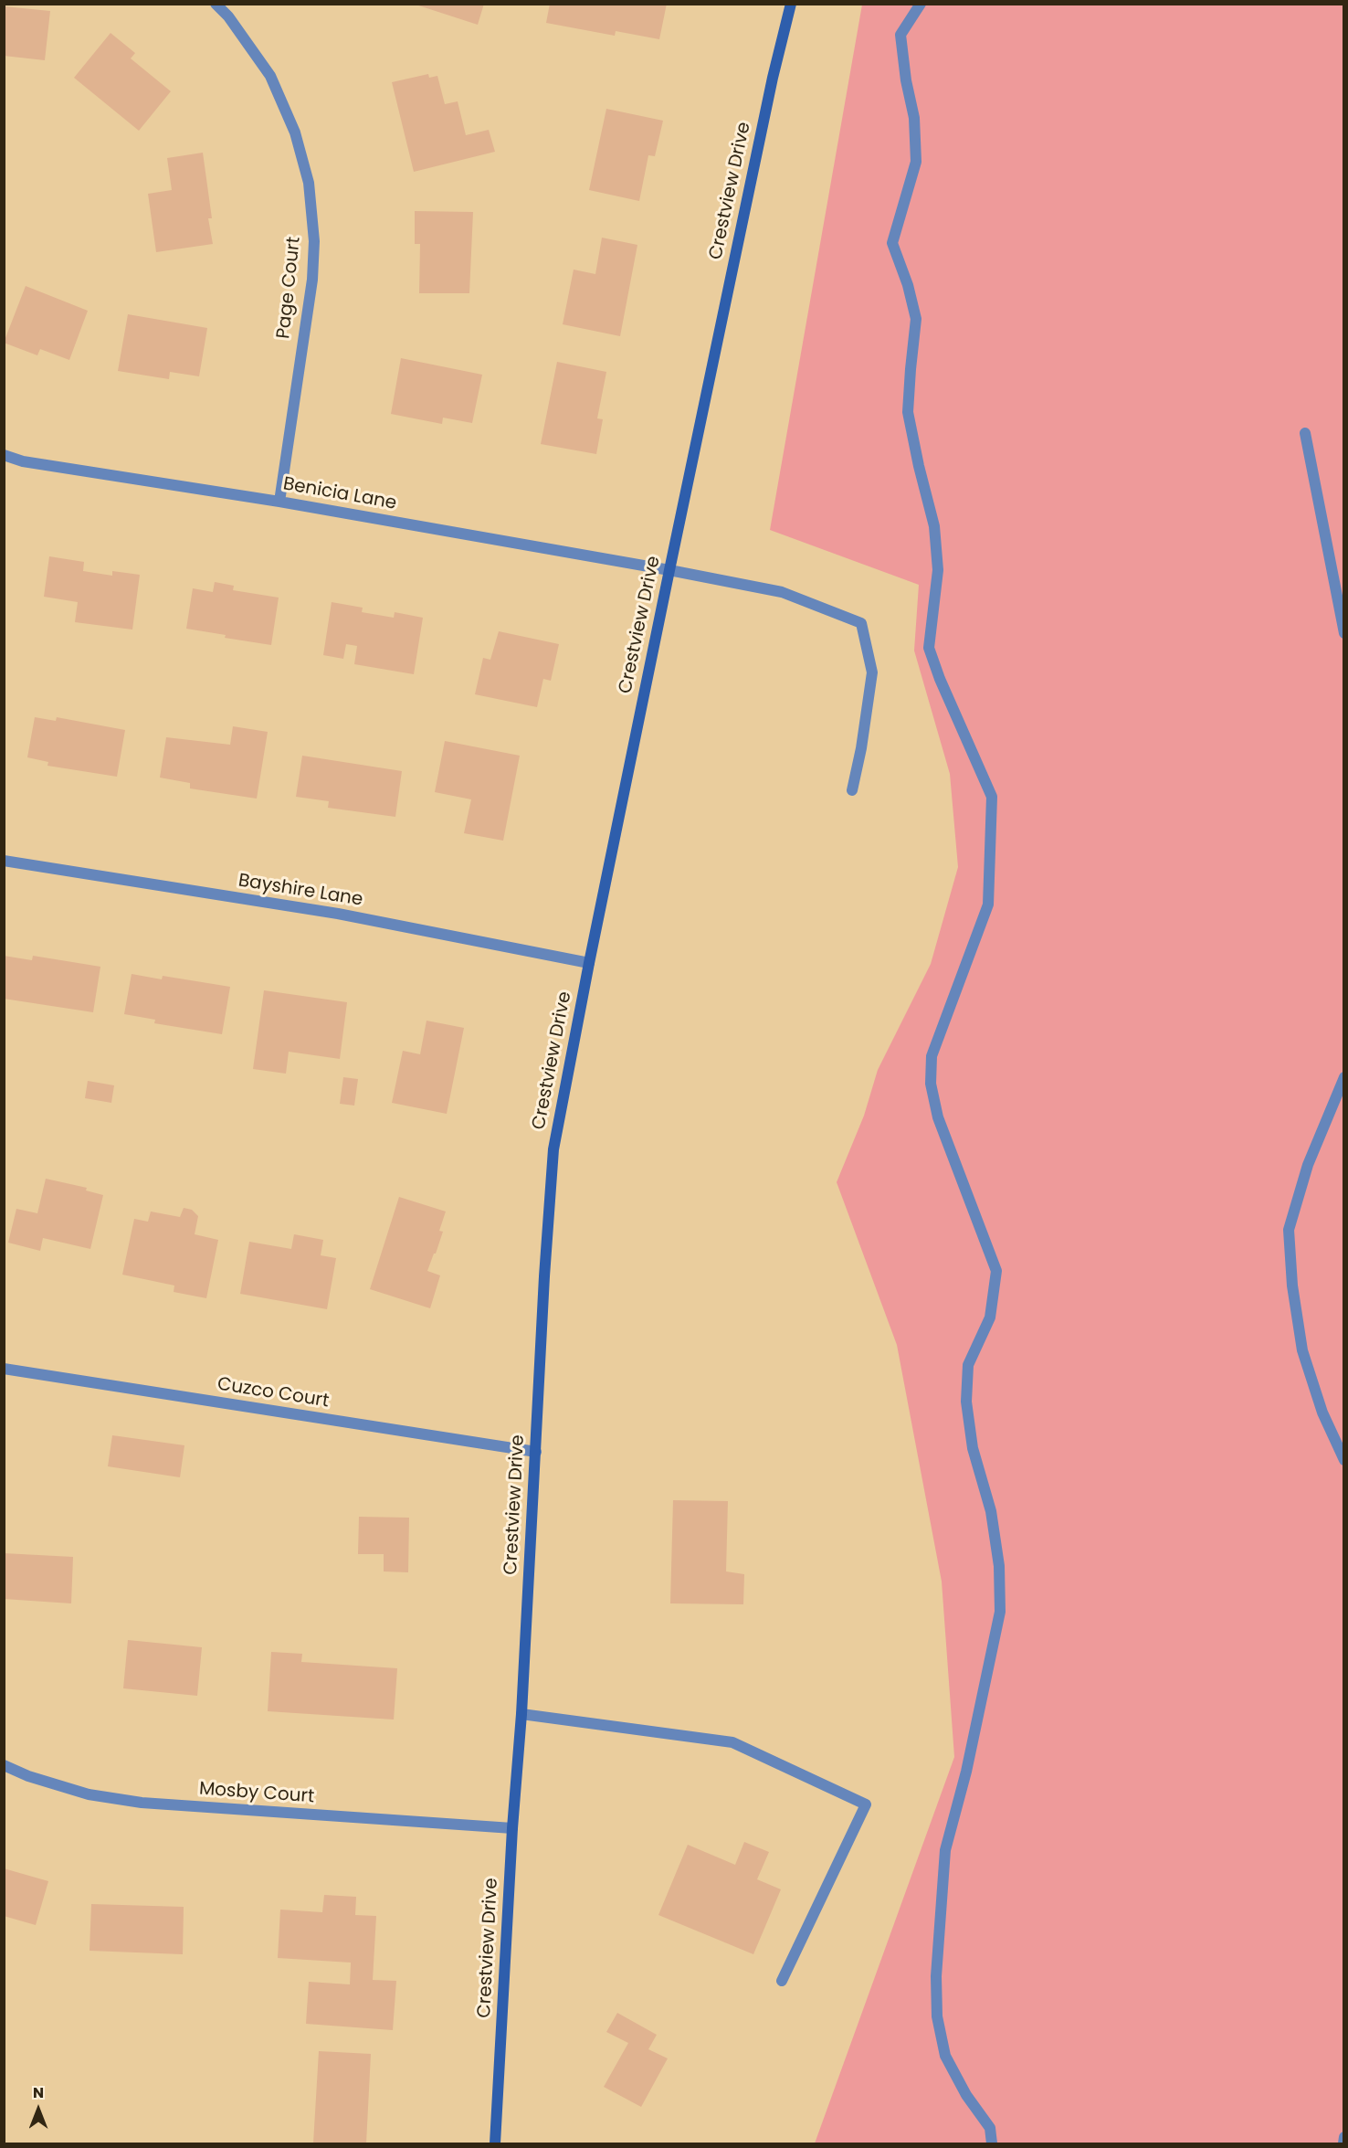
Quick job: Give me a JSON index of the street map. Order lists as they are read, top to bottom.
{
  "streets": {
    "main road": ["Crestview Drive"],
    "street": [
      "Page Court",
      "Benicia Lane",
      "Bayshire Lane",
      "Cuzco Court",
      "Mosby Court"
    ]
  },
  "crossings": [
    ["Crestview Drive", "Benicia Lane"],
    ["Crestview Drive", "Bayshire Lane"],
    ["Crestview Drive", "Cuzco Court"],
    ["Crestview Drive", "Mosby Court"],
    ["Page Court", "Benicia Lane"]
  ],
  "north": "top"
}
